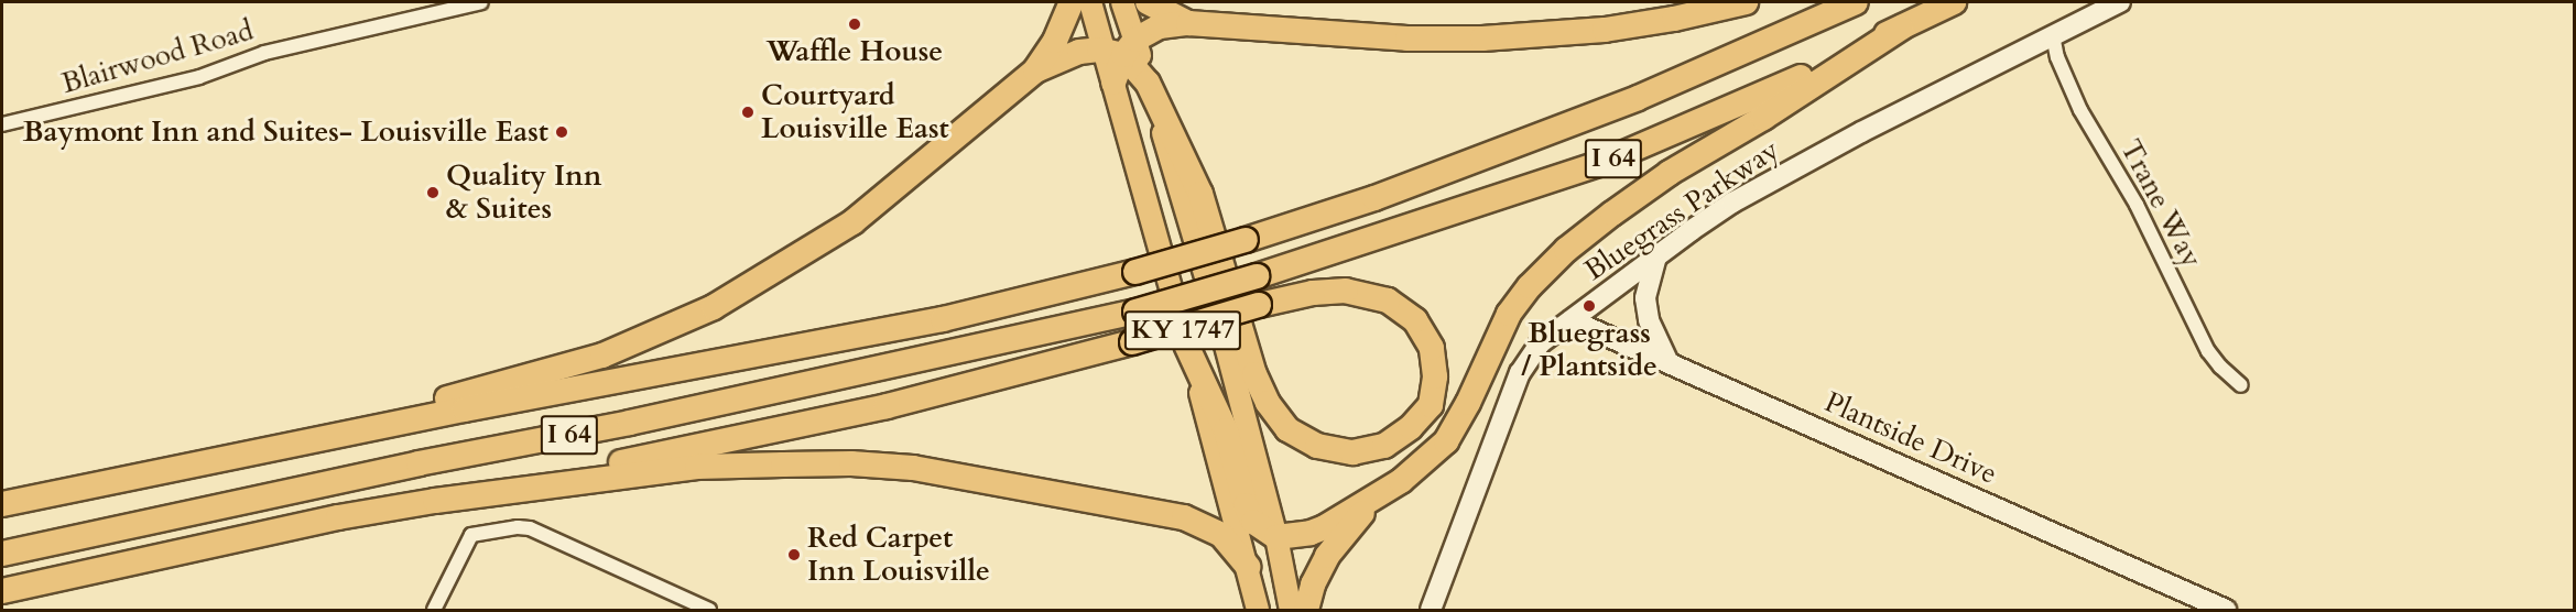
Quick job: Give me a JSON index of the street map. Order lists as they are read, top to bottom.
{
  "streets": {
    "highway": ["I 64"],
    "main road": ["KY 1747"],
    "street": [
      "Blairwood Road",
      "Trane Way",
      "Bluegrass Parkway",
      "Plantside Drive"
    ]
  },
  "crossings": [
    ["Trane Way", "Bluegrass Parkway"],
    ["Bluegrass Parkway", "Plantside Drive"]
  ],
  "places": [
    "Waffle House",
    "Courtyard Louisville East",
    "Baymont Inn and Suites- Louisville East",
    "Quality Inn & Suites",
    "Bluegrass / Plantside",
    "Red Carpet Inn Louisville"
  ]
}
